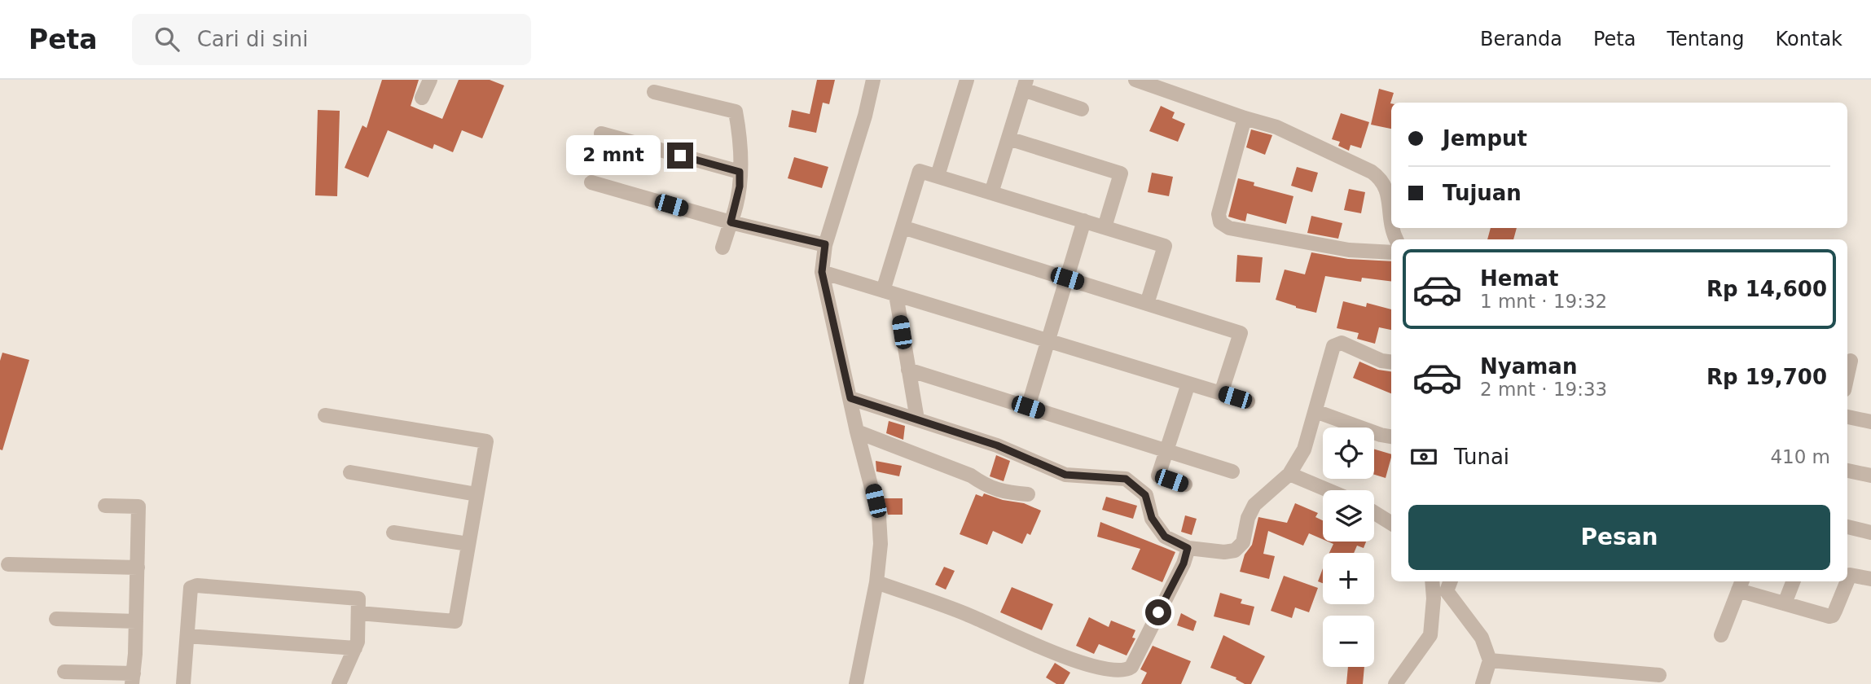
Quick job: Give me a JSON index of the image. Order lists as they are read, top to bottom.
{
  "page": {
    "header": "Peta",
    "search": "Cari di sini",
    "nav": [
      "Beranda",
      "Peta",
      "Tentang",
      "Kontak"
    ],
    "banner": ["Jemput", "Tujuan"],
    "bubble": "2 mnt",
    "list": [
      {
        "name": "Hemat",
        "note": "1 mnt · 19:32",
        "value": "Rp 14,600"
      },
      {
        "name": "Nyaman",
        "note": "2 mnt · 19:33",
        "value": "Rp 19,700"
      }
    ],
    "pay": ["Tunai", "410 m"],
    "map_buttons": ["+", "−"],
    "buttons": "Pesan"
  }
}
